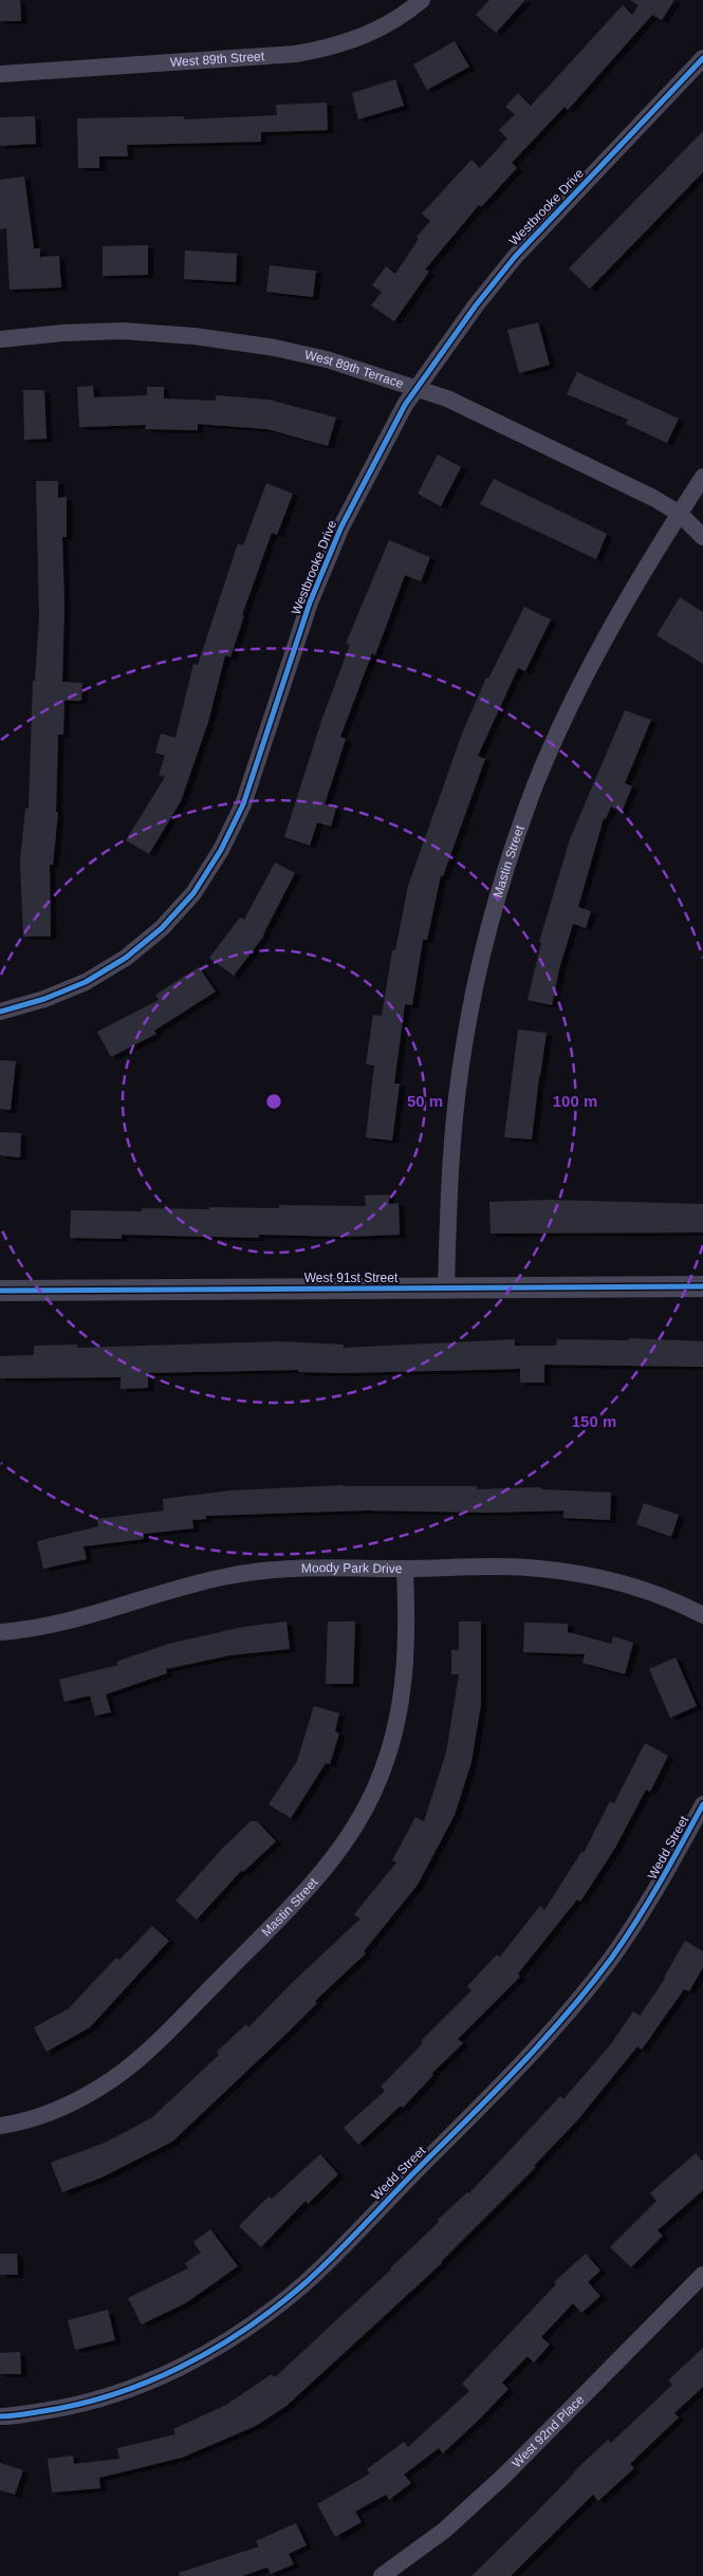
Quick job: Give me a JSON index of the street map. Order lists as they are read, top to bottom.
{
  "streets": {
    "street": [
      "West 89th Street",
      "Westbrooke Drive",
      "West 89th Terrace",
      "Mastin Street",
      "West 91st Street",
      "Moody Park Drive",
      "Wedd Street",
      "West 92nd Place"
    ]
  },
  "crossings": [
    ["Westbrooke Drive", "West 89th Terrace"],
    ["West 89th Terrace", "Mastin Street"],
    ["Mastin Street", "West 91st Street"],
    ["Mastin Street", "Moody Park Drive"]
  ],
  "rings": ["50 m", "100 m", "150 m"]
}
